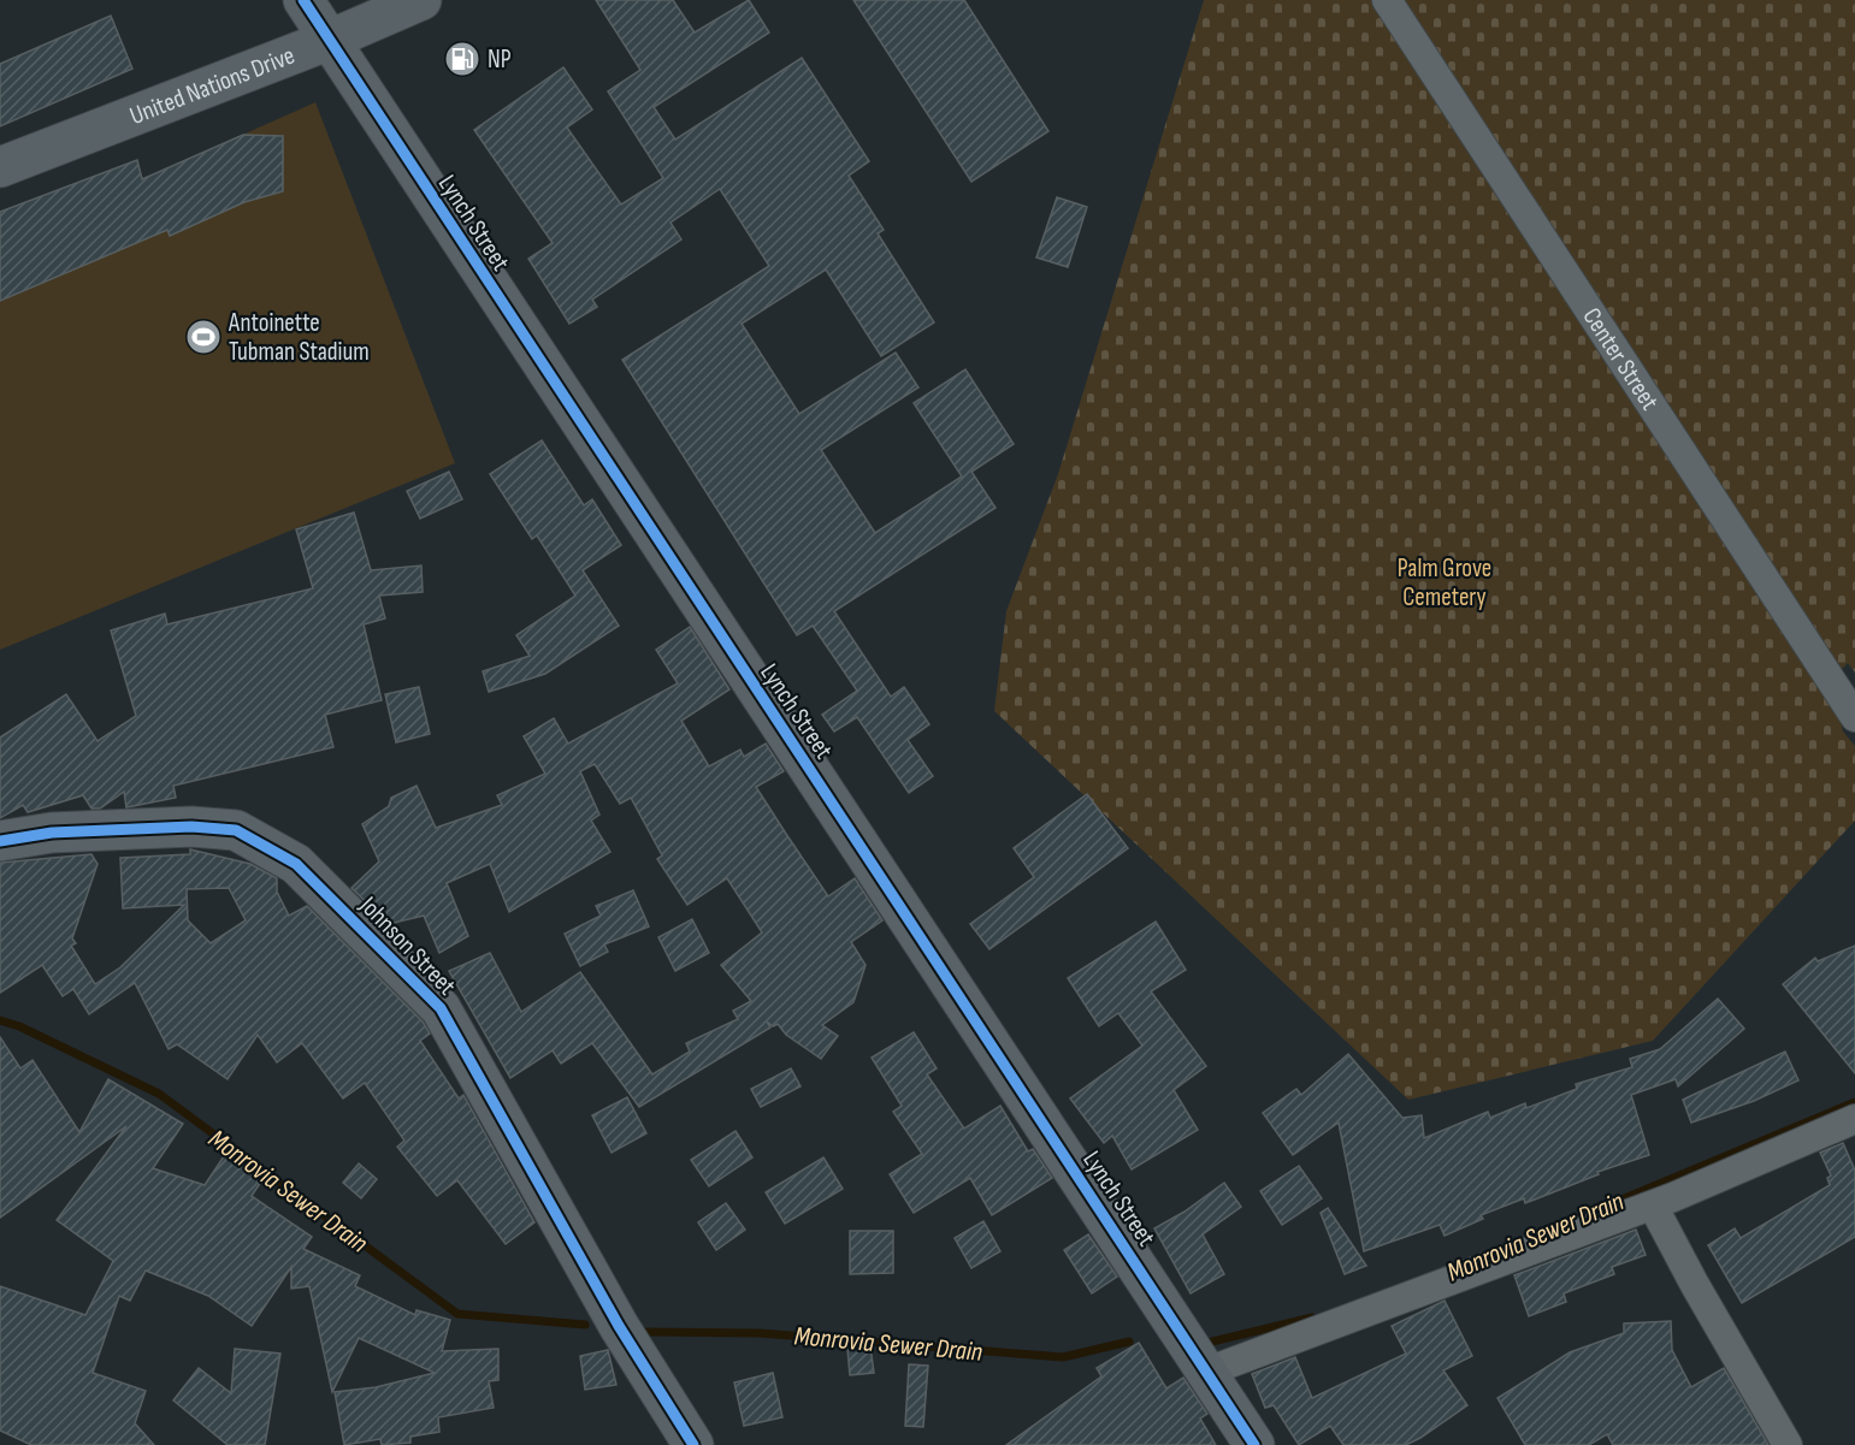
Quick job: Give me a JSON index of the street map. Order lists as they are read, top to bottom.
{
  "streets": {
    "street": [
      "United Nations Drive",
      "Lynch Street",
      "Center Street",
      "Johnson Street"
    ]
  },
  "crossings": [
    ["United Nations Drive", "Lynch Street"]
  ],
  "water": ["Monrovia Sewer Drain"],
  "parks": ["Palm Grove Cemetery"],
  "places": {
    "fuel station": ["NP"],
    "sports": ["Antoinette Tubman Stadium"]
  }
}
